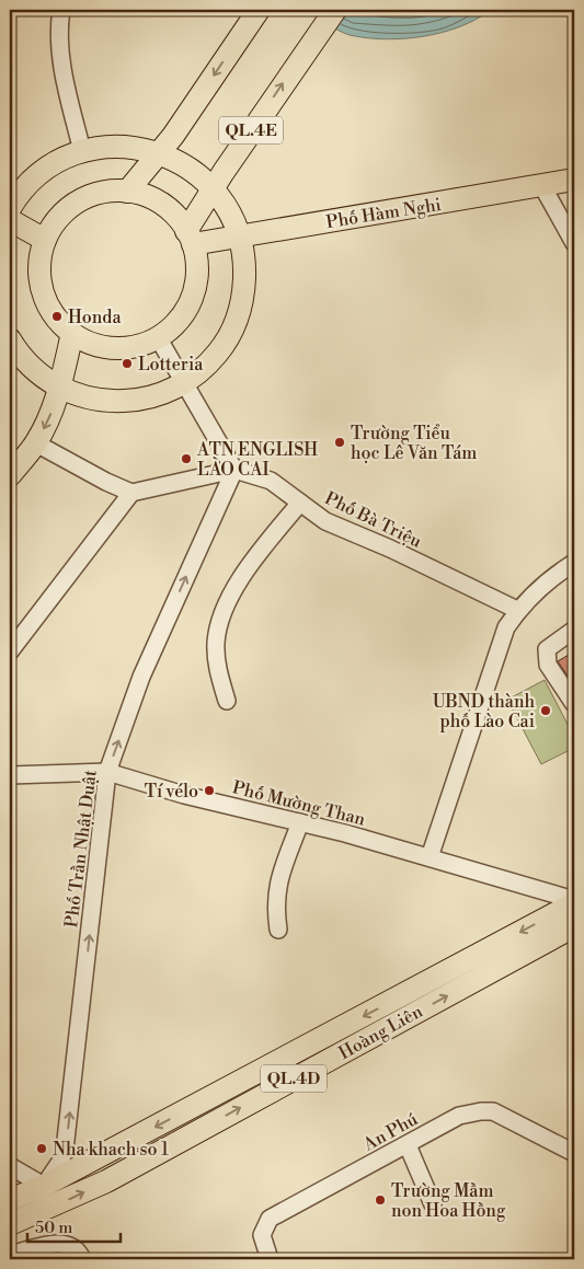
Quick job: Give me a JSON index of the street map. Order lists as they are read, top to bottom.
{
  "streets": {
    "main road": [
      "QL.4E",
      "Phố Hàm Nghi",
      "Hoàng Liên",
      "QL.4D"
    ],
    "street": [
      "Phố Bà Triệu",
      "Phố Mường Than",
      "Phố Trần Nhật Duật",
      "An Phú"
    ]
  },
  "crossings": [
    ["QL.4E", "Phố Hàm Nghi"],
    ["Phố Bà Triệu", "Phố Trần Nhật Duật"],
    ["Phố Mường Than", "Phố Trần Nhật Duật"],
    ["Phố Mường Than", "Hoàng Liên"],
    ["Phố Trần Nhật Duật", "Hoàng Liên"]
  ],
  "places": [
    "Honda",
    "Lotteria",
    "Trường Tiểu học Lê Văn Tám",
    "ATN ENGLISH LÀO CAI",
    "UBND thành phố Lào Cai",
    "Tí vélo",
    "Nha khach so 1",
    "Trường Mầm non Hoa Hồng"
  ],
  "scale_bar": "50 m"
}
